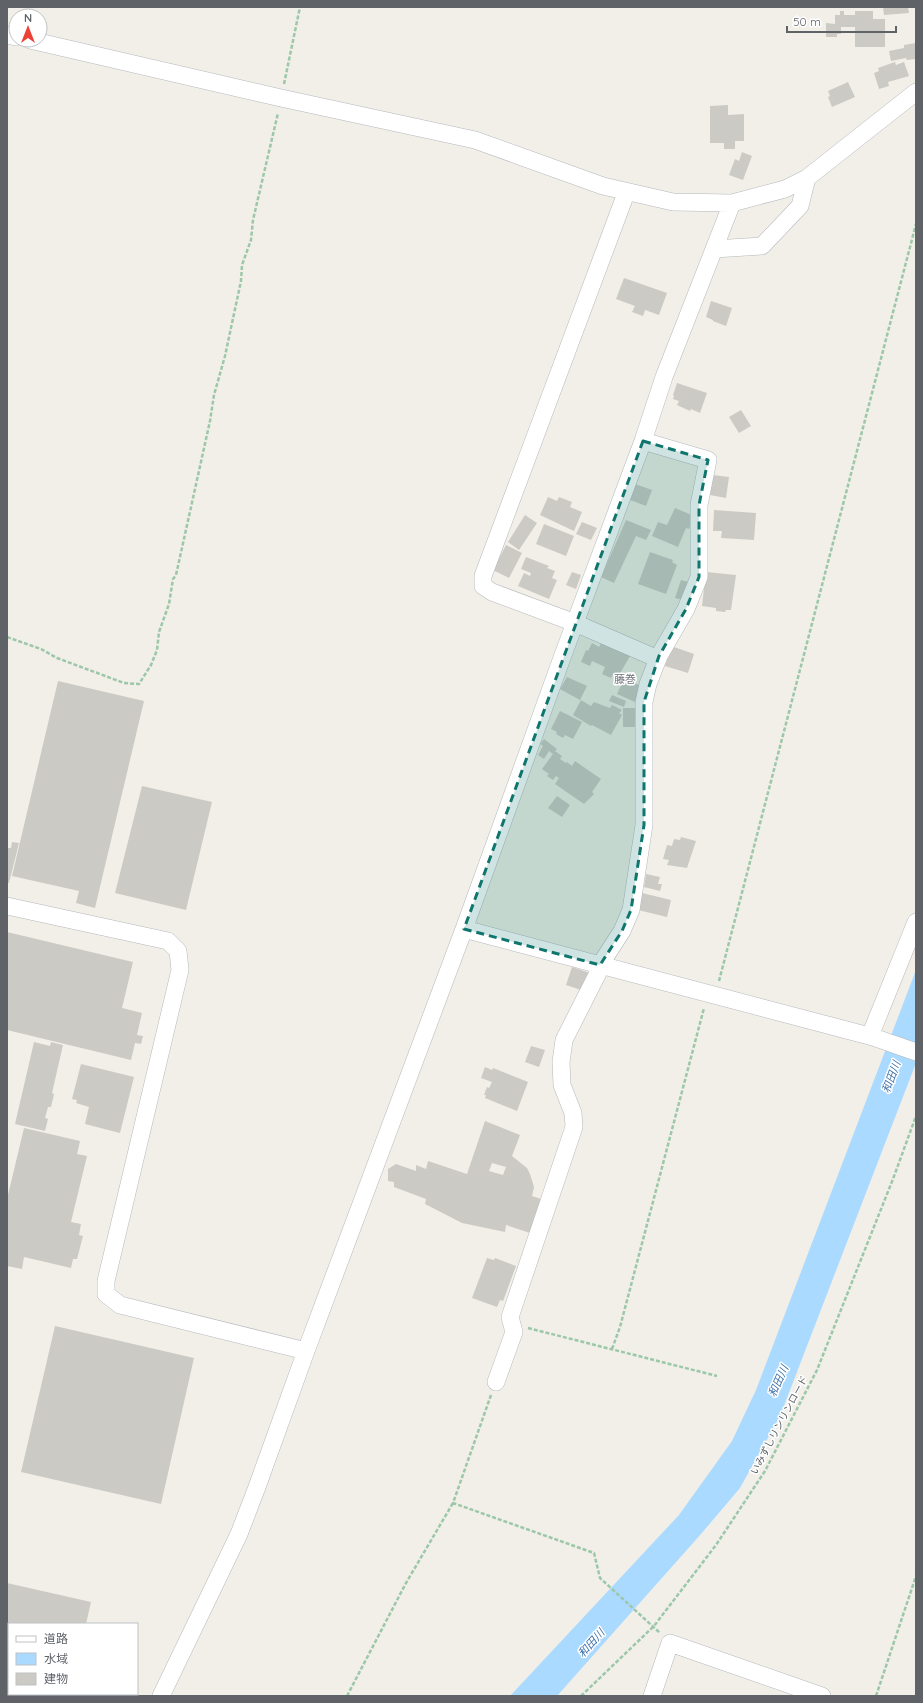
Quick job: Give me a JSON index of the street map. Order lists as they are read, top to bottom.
{
  "streets": {
    "path": ["いみずしリンリンロード"]
  },
  "districts": ["藤巻"],
  "water": ["和田川"],
  "legend": ["道路", "水域", "建物"],
  "scale_bar": "50 m",
  "north": "top"
}
